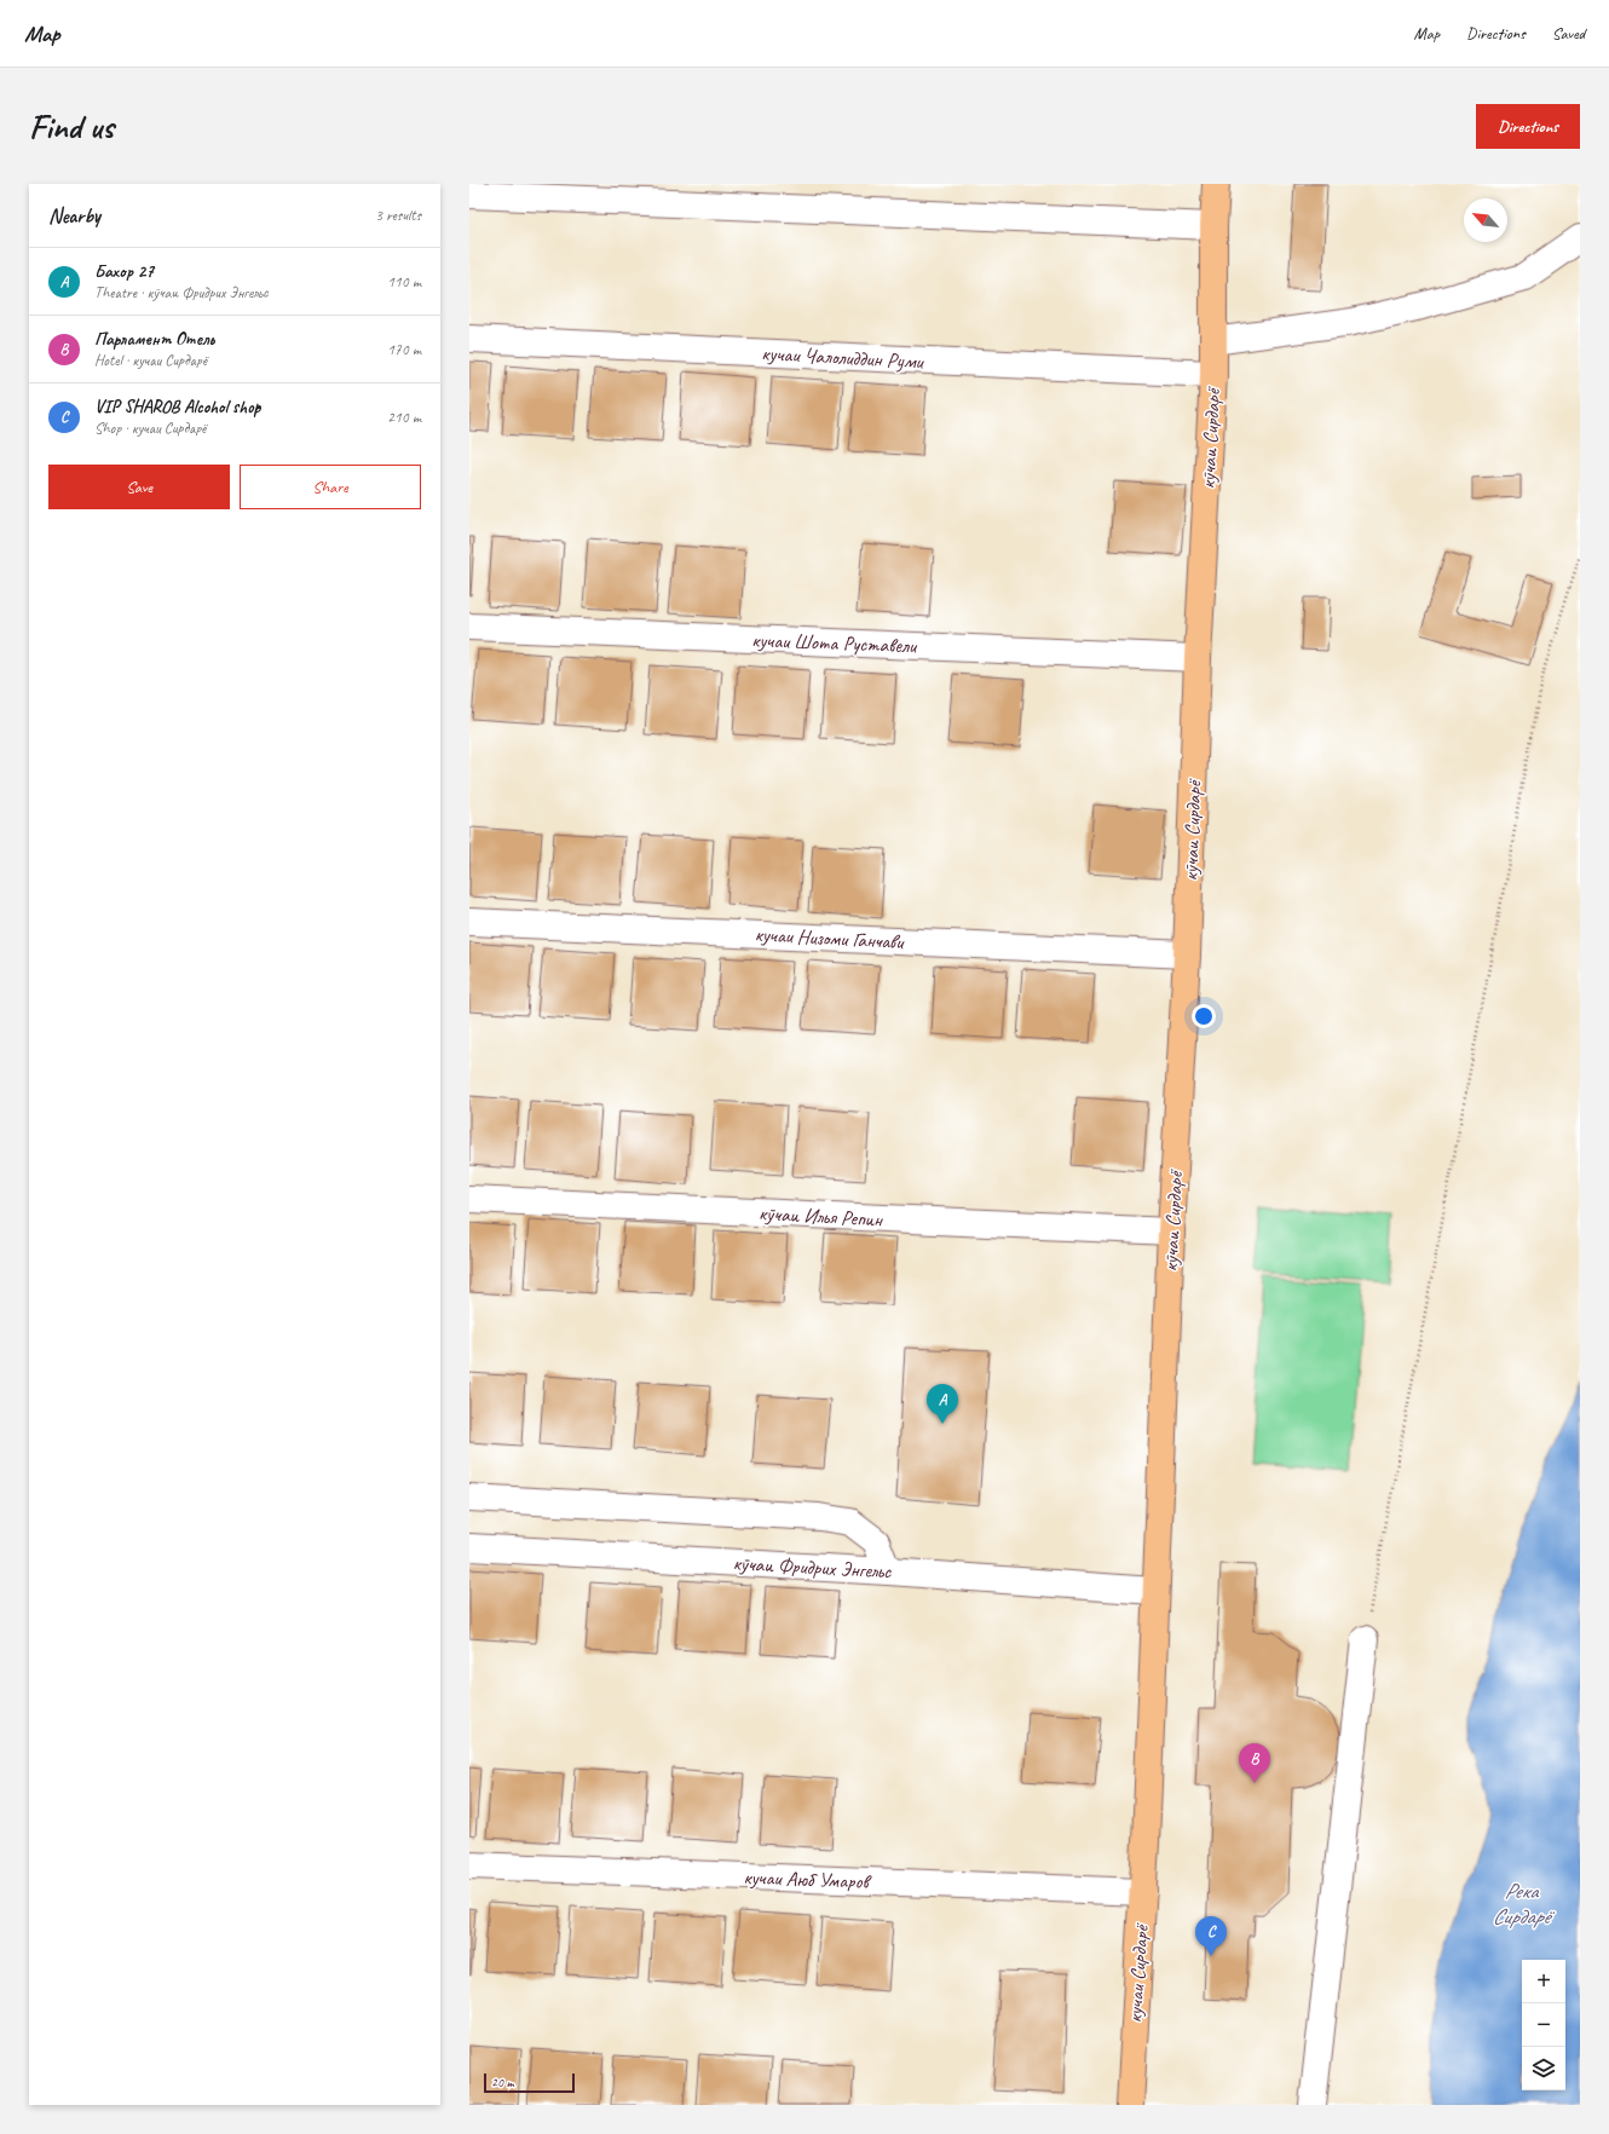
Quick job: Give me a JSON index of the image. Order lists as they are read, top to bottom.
{
  "streets": {
    "main road": ["кӯчаи Сирдарё", "кучаи Сирдарё"],
    "street": [
      "кучаи Чалолиддин Руми",
      "кучаи Шота Руставели",
      "кучаи Низоми Ганчави",
      "кӯчаи Илья Репин",
      "кӯчаи Фридрих Энгельс",
      "кучаи Аюб Умаров"
    ]
  },
  "crossings": [
    ["кучаи Чалолиддин Руми", "кӯчаи Сирдарё"],
    ["кӯчаи Сирдарё", "кучаи Шота Руставели"],
    ["кӯчаи Сирдарё", "кучаи Низоми Ганчави"],
    ["кӯчаи Сирдарё", "кӯчаи Илья Репин"],
    ["кӯчаи Сирдарё", "кӯчаи Фридрих Энгельс"],
    ["кӯчаи Сирдарё", "кучаи Сирдарё"],
    ["кӯчаи Фридрих Энгельс", "кучаи Сирдарё"],
    ["кучаи Аюб Умаров", "кучаи Сирдарё"]
  ],
  "water": ["Река Сирдарё"],
  "scale_bar": "20 m",
  "north": "top left",
  "page": {
    "header": "Map",
    "nav": ["Map", "Directions", "Saved"],
    "buttons": [
      "Directions",
      ["Save", "Share"]
    ],
    "title": "Find us",
    "heading": ["Nearby", "3 results"],
    "list": [
      {
        "mark": "A",
        "name": "Бахор 27",
        "note": "Theatre · кӯчаи Фридрих Энгельс",
        "value": "110 m"
      },
      {
        "mark": "B",
        "name": "Парламент Отель",
        "note": "Hotel · кучаи Сирдарё",
        "value": "170 m"
      },
      {
        "mark": "C",
        "name": "VIP SHAROB Alcohol shop",
        "note": "Shop · кучаи Сирдарё",
        "value": "210 m"
      }
    ],
    "pins": ["A", "B", "C"],
    "map_buttons": ["+", "−"],
    "scale": "20 m"
  }
}
